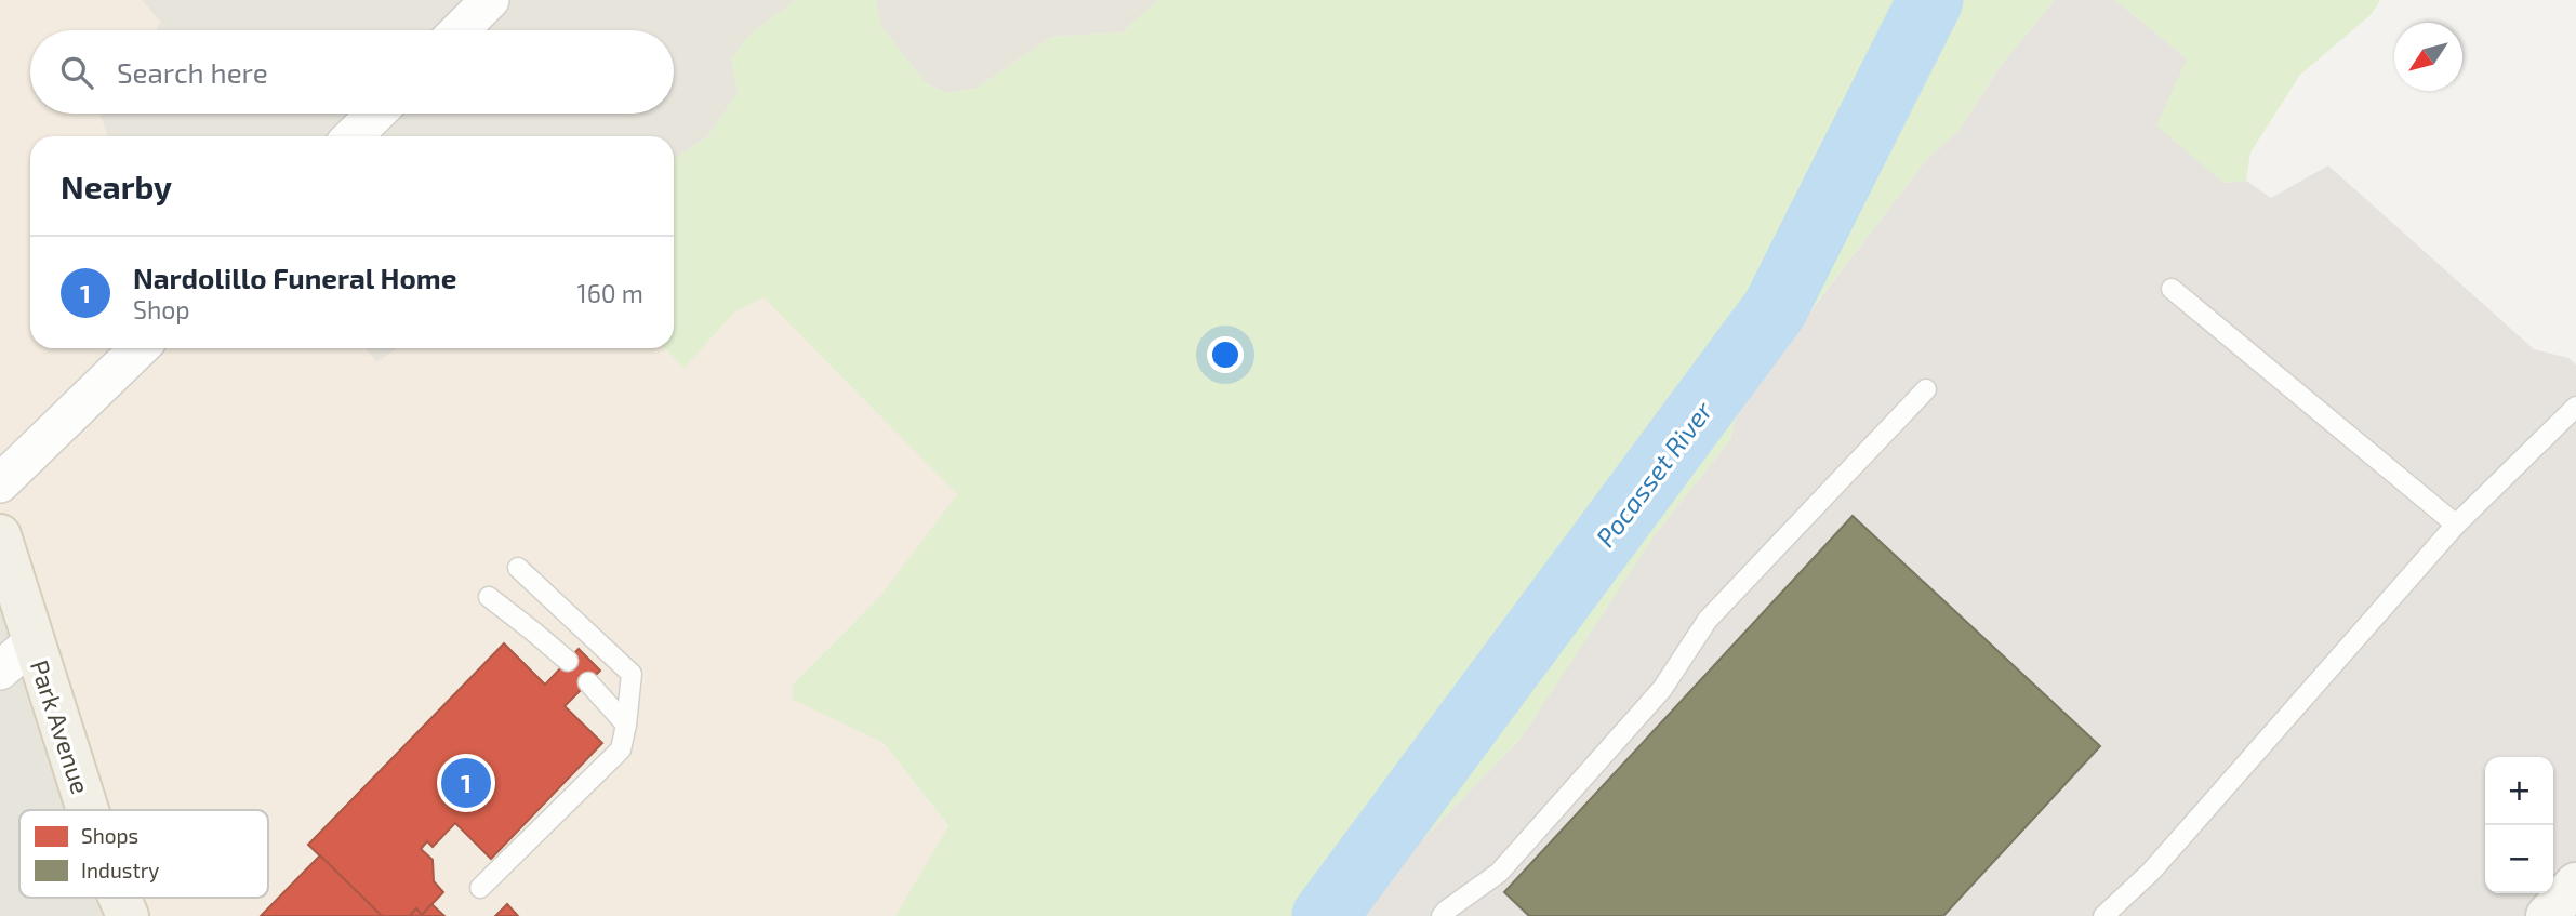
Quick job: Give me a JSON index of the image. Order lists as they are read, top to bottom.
{
  "streets": {
    "main road": ["Park Avenue"]
  },
  "water": ["Pocasset River"],
  "legend": ["Shops", "Industry"],
  "north": "bottom left",
  "page": {
    "search": "Search here",
    "heading": "Nearby",
    "list": [
      {
        "mark": "1",
        "name": "Nardolillo Funeral Home",
        "note": "Shop",
        "value": "160 m"
      }
    ],
    "pins": "1",
    "map_buttons": ["+", "−"]
  }
}
